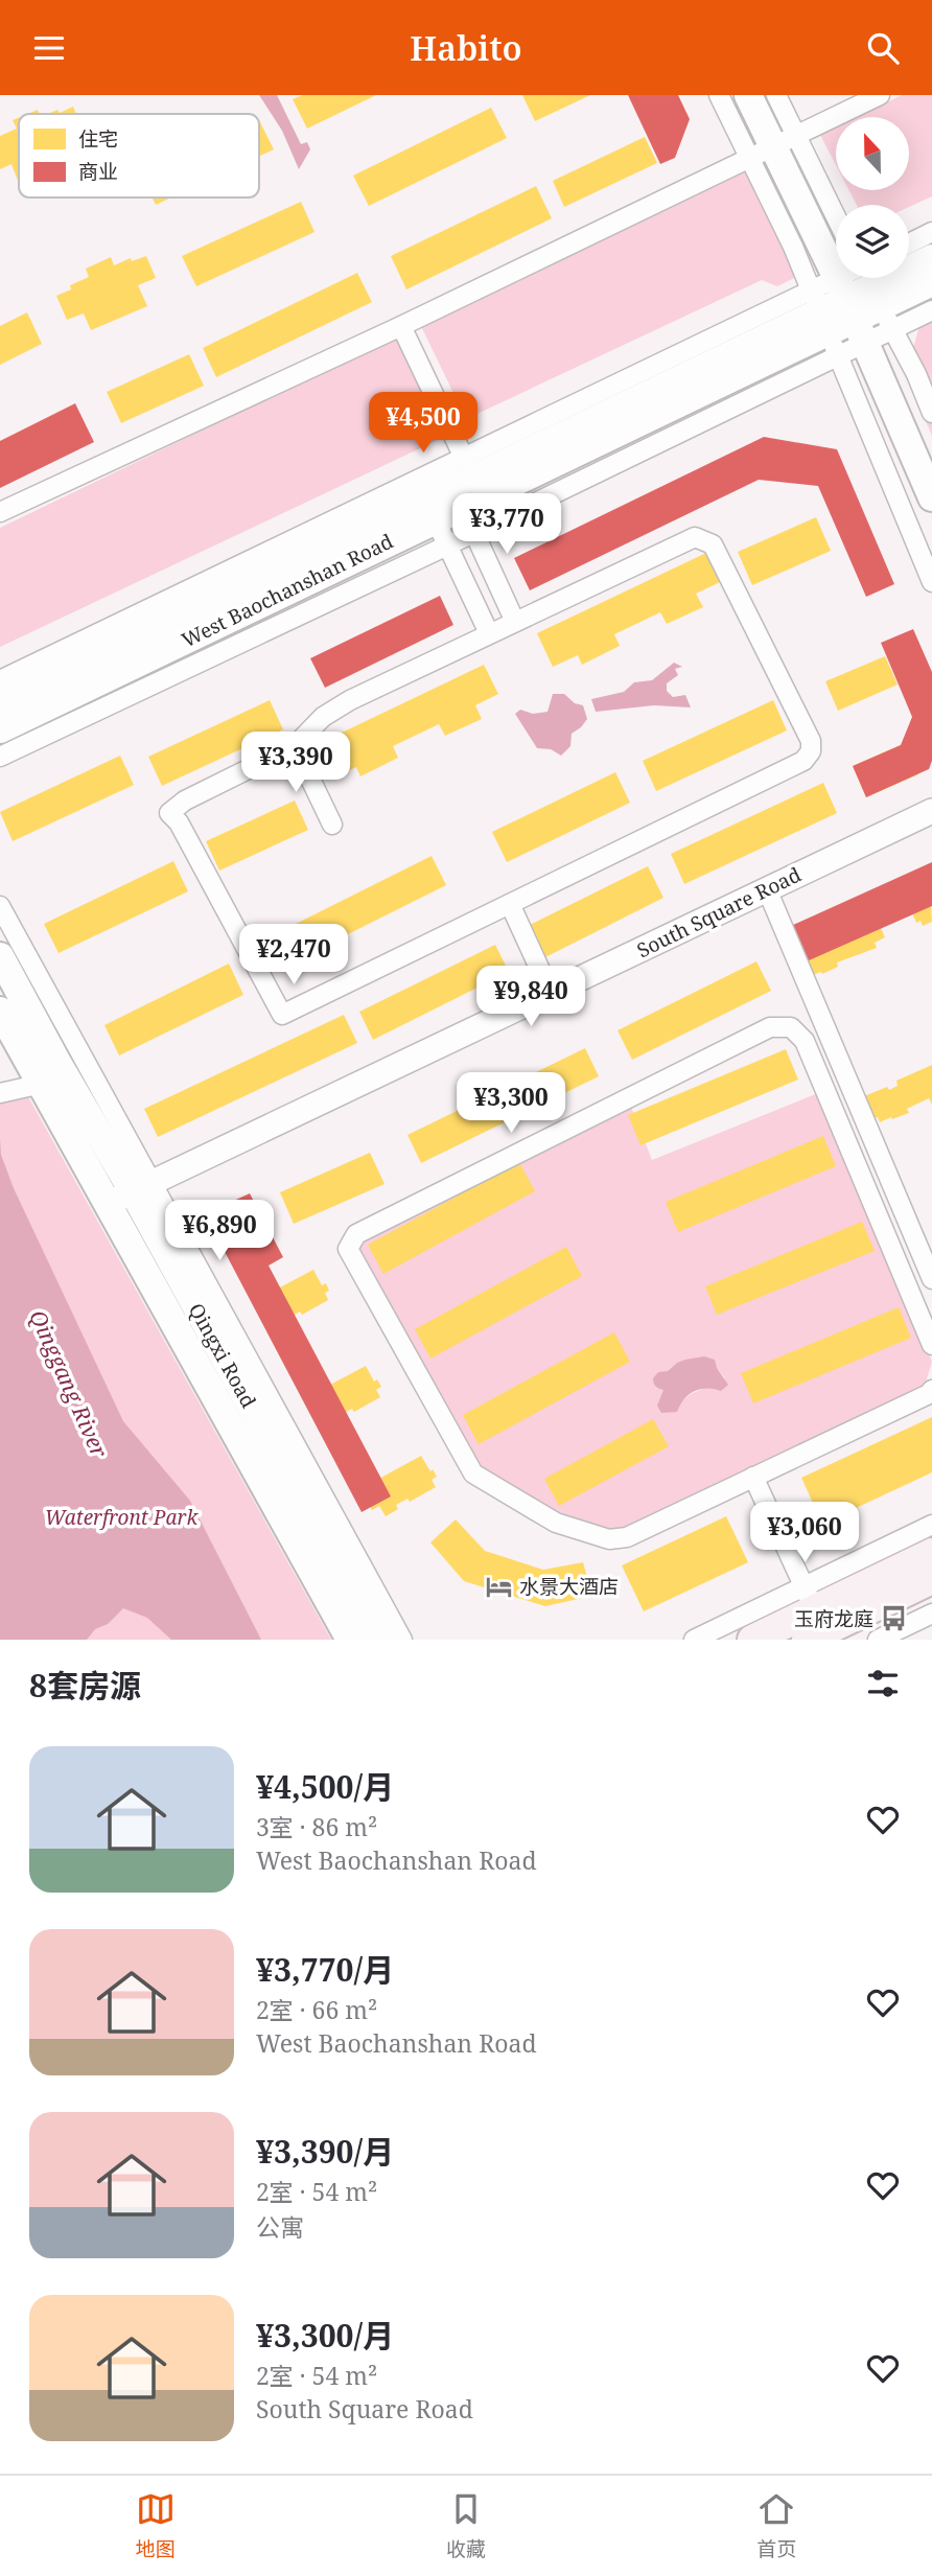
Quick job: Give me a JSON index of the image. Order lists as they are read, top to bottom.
{
  "streets": {
    "main road": ["West Baochanshan Road", "Qingxi Road"],
    "street": ["South Square Road"]
  },
  "crossings": [
    ["South Square Road", "Qingxi Road"]
  ],
  "water": ["Qinggang River"],
  "parks": ["Waterfront Park"],
  "places": {
    "hotel": ["水景大酒店"],
    "bus stop": ["玉府龙庭"]
  },
  "legend": ["住宅", "商业"],
  "north": "top",
  "page": {
    "header": "Habito",
    "price": [
      "¥4,500",
      "¥3,770",
      "¥3,390",
      "¥2,470",
      "¥9,840",
      "¥3,300",
      "¥6,890",
      "¥3,060"
    ],
    "heading": "8套房源",
    "list": [
      {
        "name": "¥4,500/月",
        "note": "3室 · 86 m² · West Baochanshan Road"
      },
      {
        "name": "¥3,770/月",
        "note": "2室 · 66 m² · West Baochanshan Road"
      },
      {
        "name": "¥3,390/月",
        "note": "2室 · 54 m² · 公寓"
      },
      {
        "name": "¥3,300/月",
        "note": "2室 · 54 m² · South Square Road"
      }
    ],
    "tabs": ["地图", "收藏", "首页"]
  }
}
